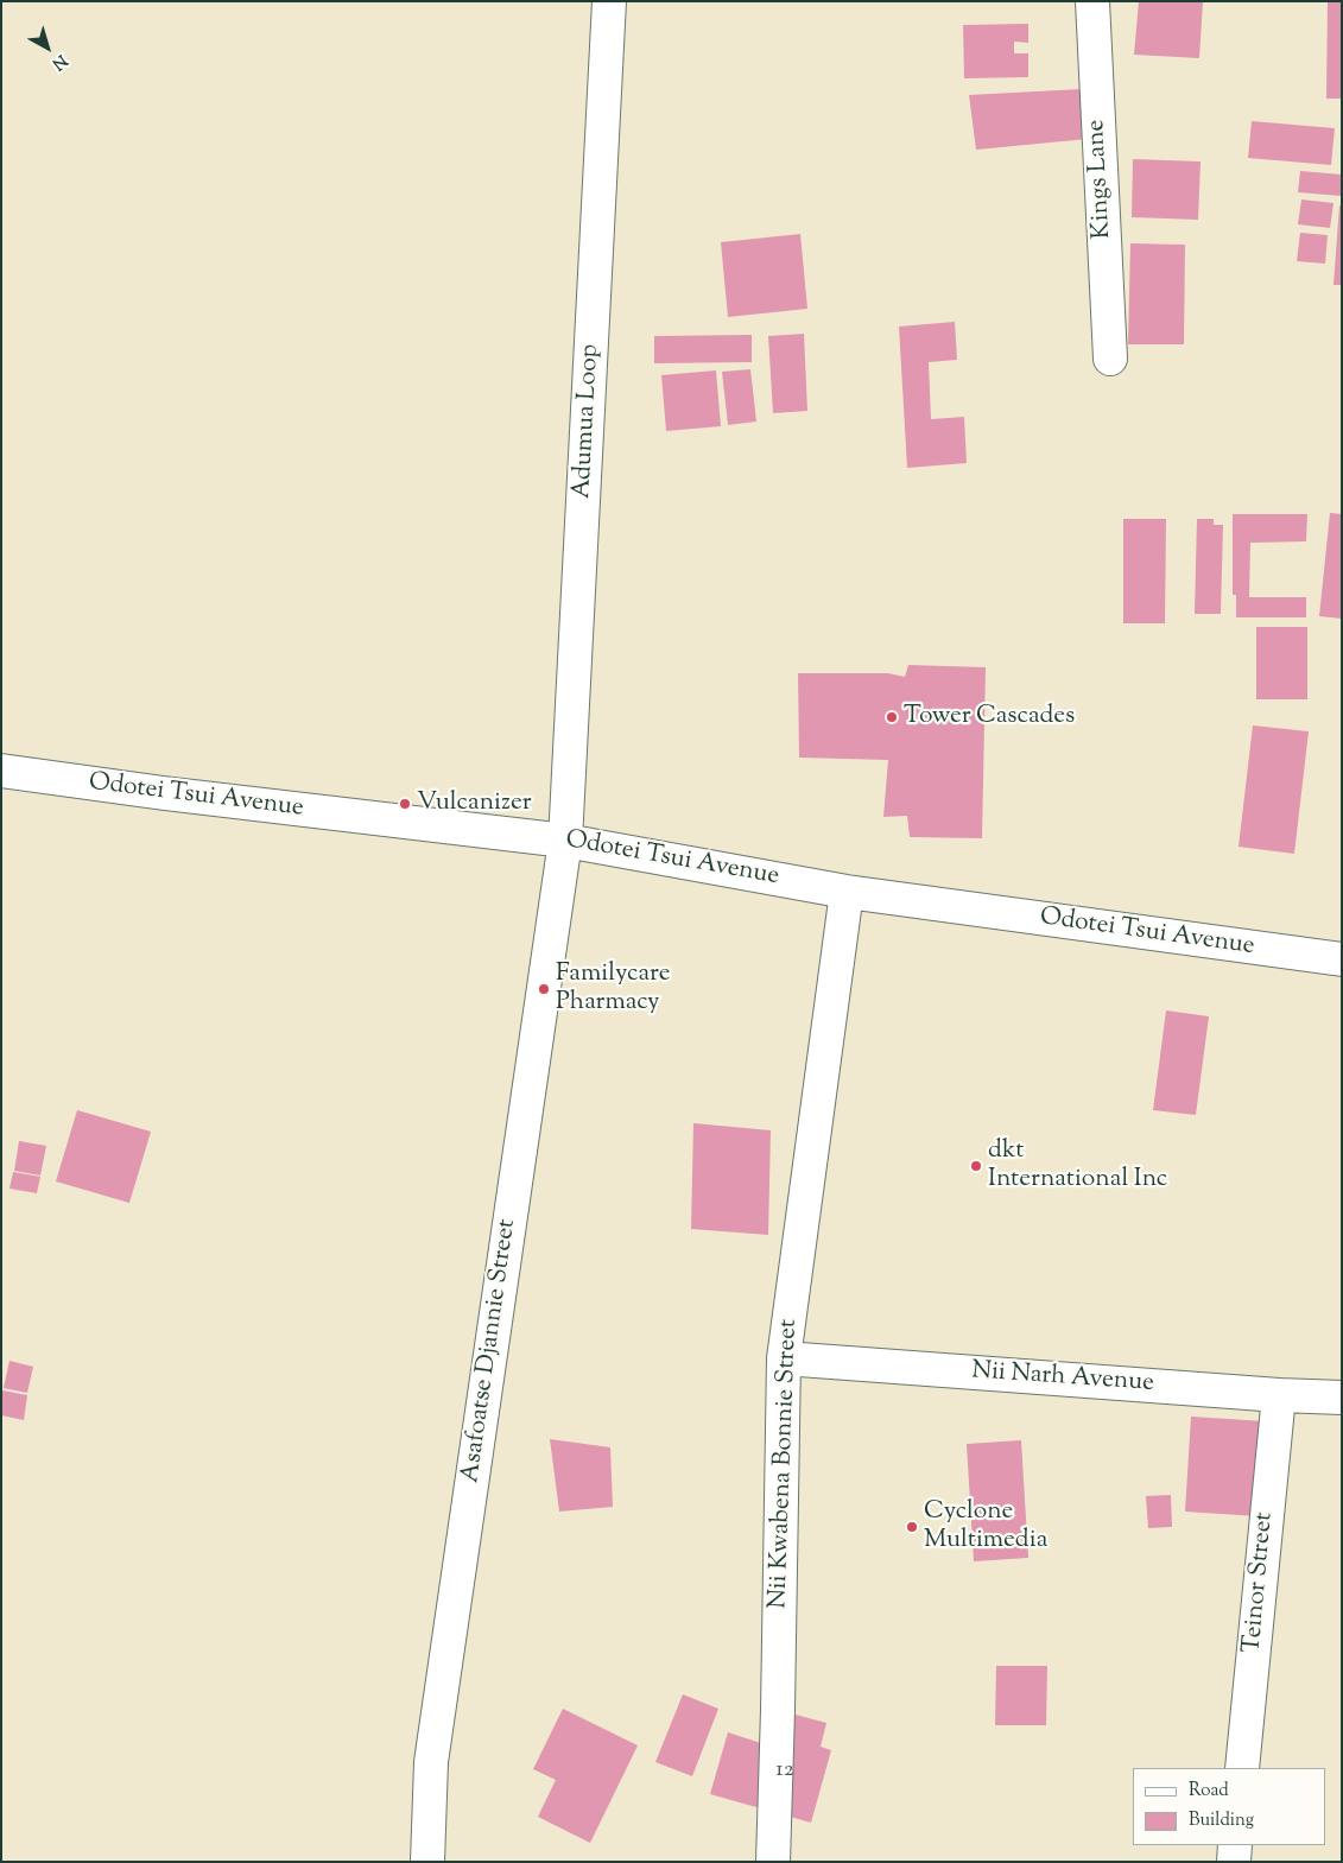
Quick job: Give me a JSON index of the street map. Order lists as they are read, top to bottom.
{
  "streets": {
    "street": [
      "Kings Lane",
      "Adumua Loop",
      "Odotei Tsui Avenue",
      "Asafoatse Djannie Street",
      "Nii Narh Avenue",
      "Nii Kwabena Bonnie Street",
      "Teinor Street"
    ]
  },
  "crossings": [
    ["Adumua Loop", "Odotei Tsui Avenue"],
    ["Adumua Loop", "Asafoatse Djannie Street"],
    ["Odotei Tsui Avenue", "Asafoatse Djannie Street"],
    ["Odotei Tsui Avenue", "Nii Kwabena Bonnie Street"],
    ["Nii Narh Avenue", "Nii Kwabena Bonnie Street"],
    ["Nii Narh Avenue", "Teinor Street"]
  ],
  "places": [
    "Tower Cascades",
    "Vulcanizer",
    "Familycare Pharmacy",
    "dkt International Inc",
    "Cyclone Multimedia"
  ],
  "house_numbers": ["12"],
  "legend": ["Road", "Building"],
  "north": "bottom right"
}
